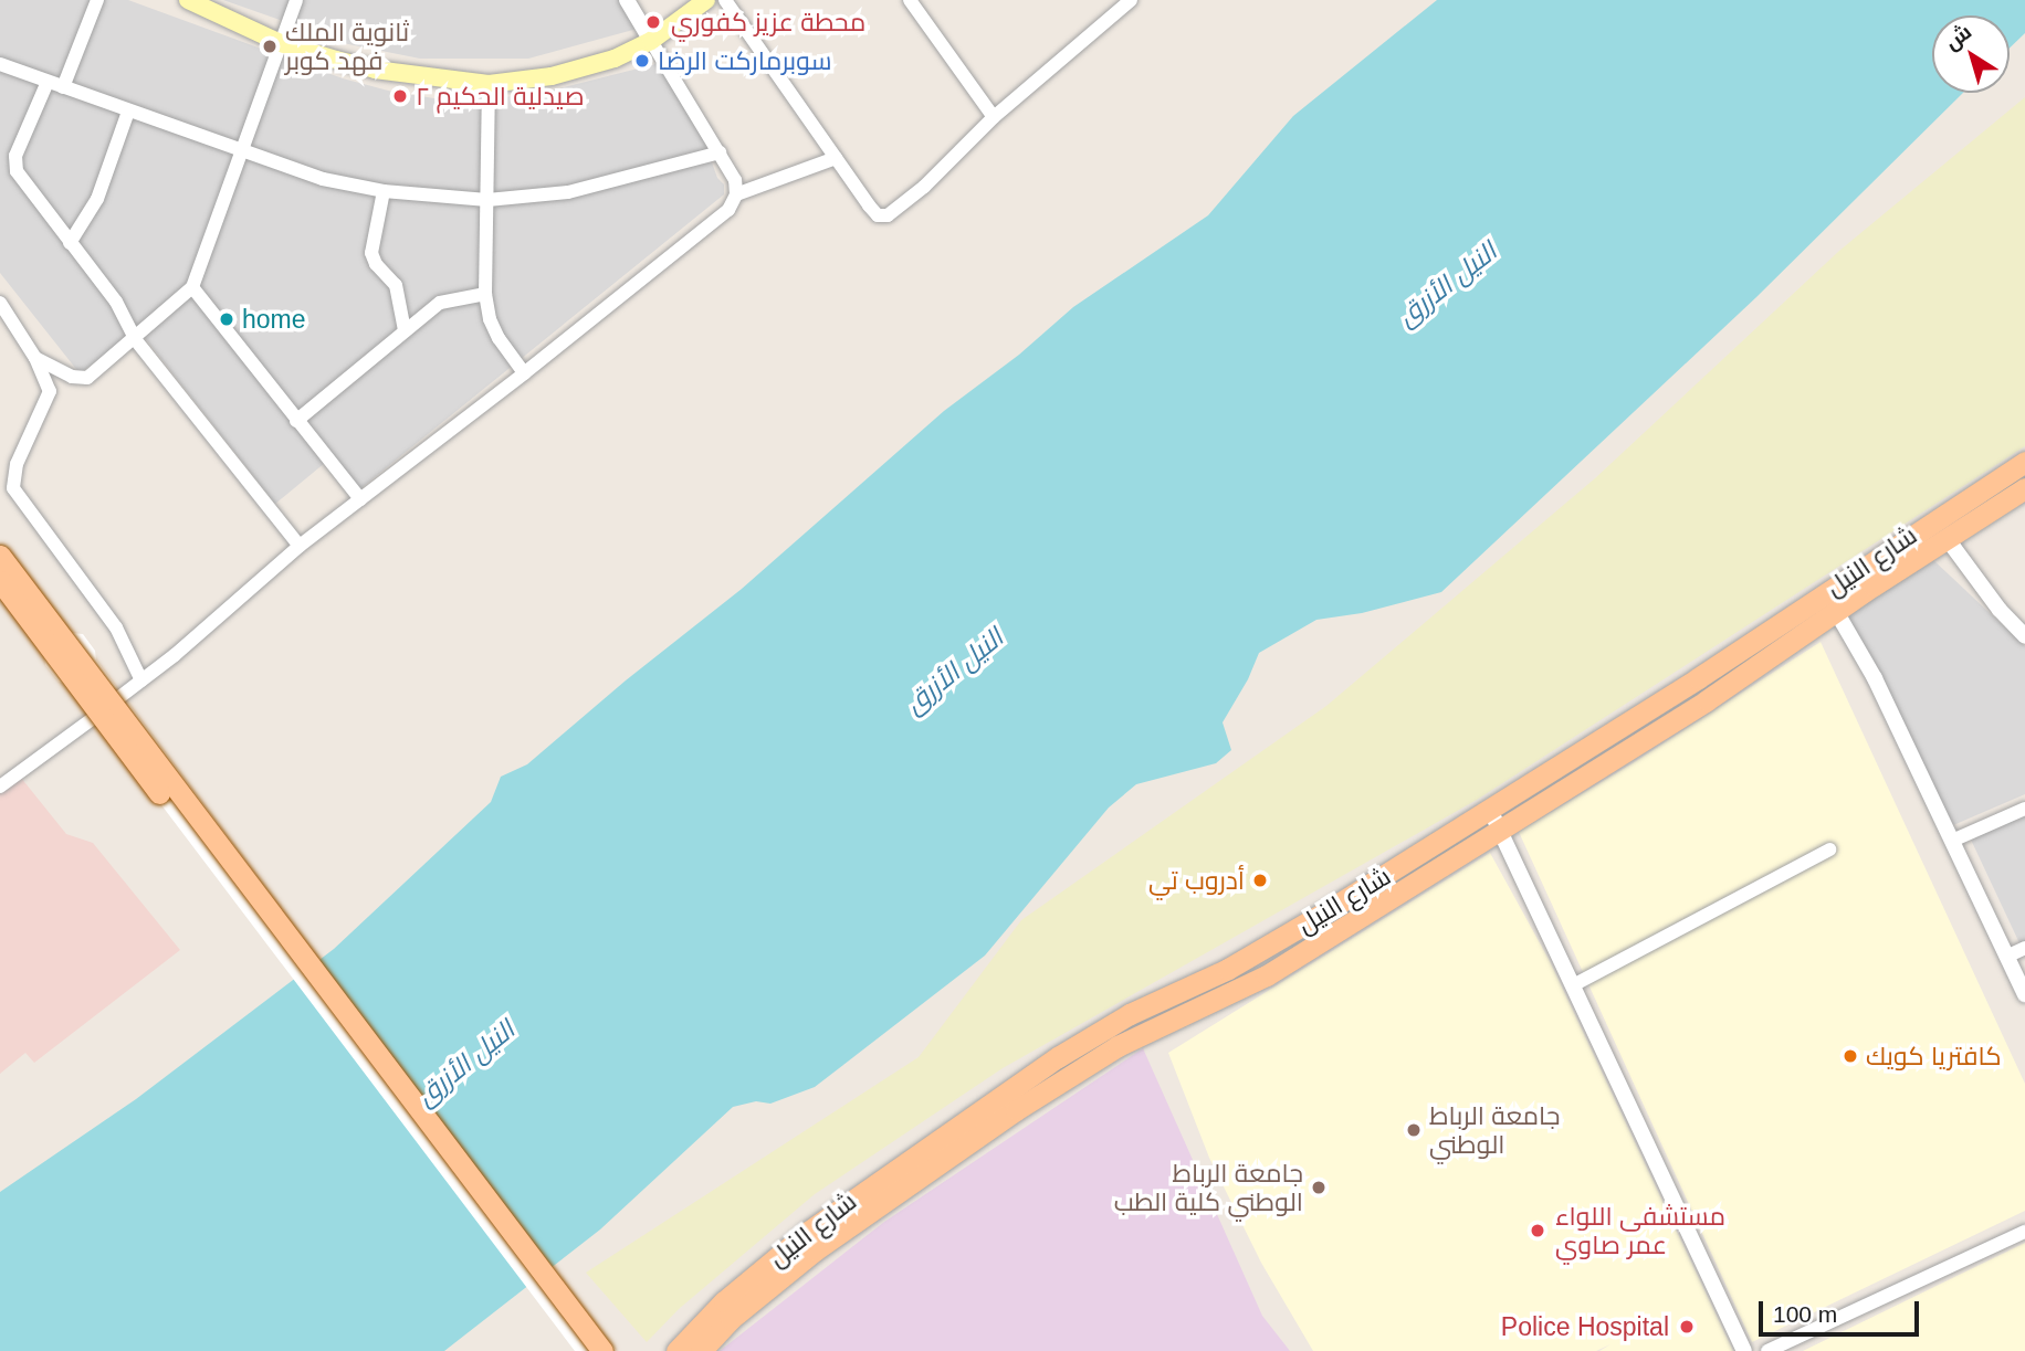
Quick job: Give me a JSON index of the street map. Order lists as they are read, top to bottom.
{
  "streets": {
    "main road": ["شارع النيل"]
  },
  "water": ["النيل الأزرق"],
  "places": [
    "محطة عزيز كفوري",
    "ثانوية الملك فهد كوبر",
    "سوبرماركت الرضا",
    "صيدلية الحكيم ٢",
    "home",
    "أدروب تي",
    "كافتريا كويك",
    "جامعة الرباط الوطني",
    "جامعة الرباط الوطني كلية الطب",
    "مستشفى اللواء عمر صاوي",
    "Police Hospital"
  ],
  "scale_bar": "100 m",
  "north": "top left"
}
